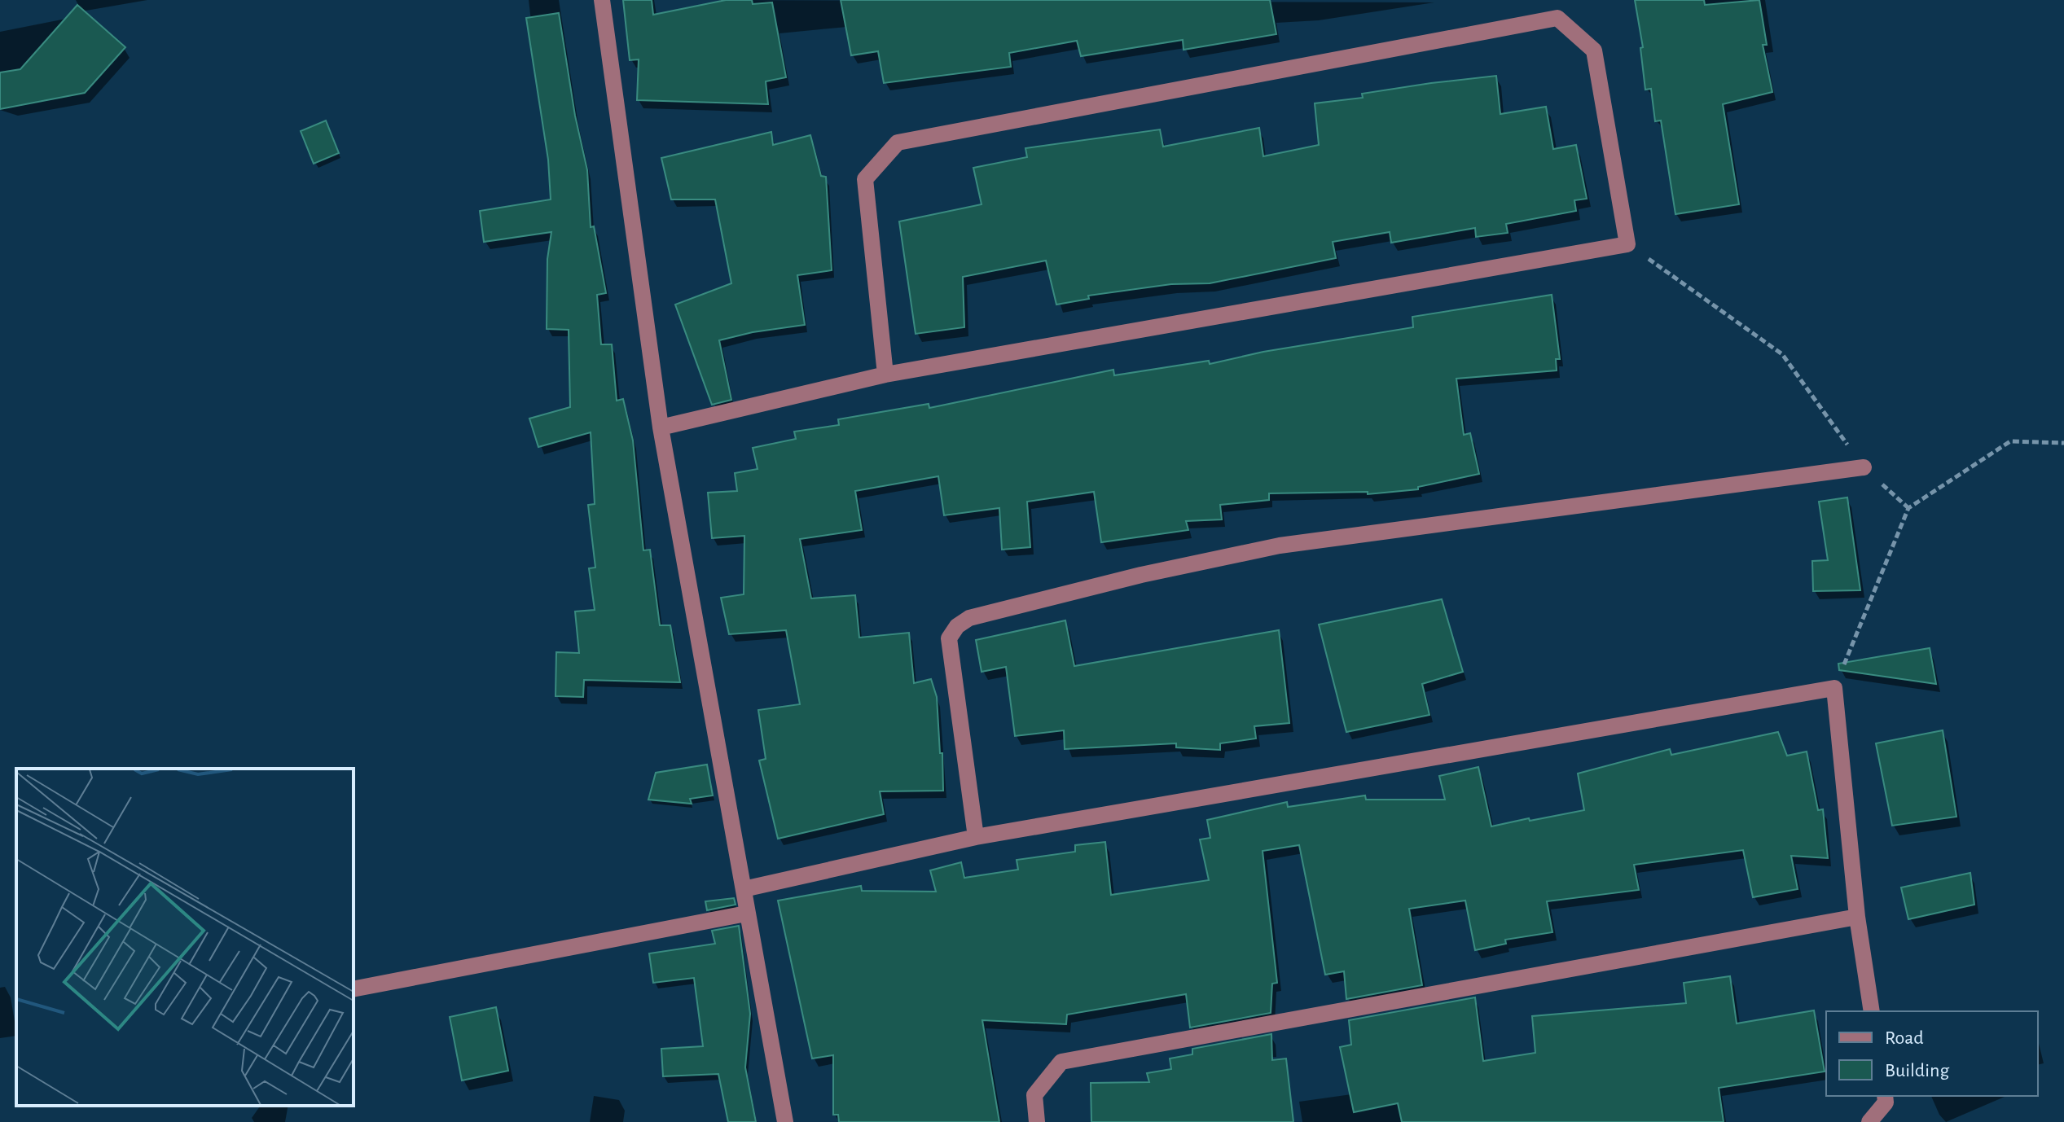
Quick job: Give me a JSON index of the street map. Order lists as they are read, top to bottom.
{
  "legend": ["Road", "Building"]
}
